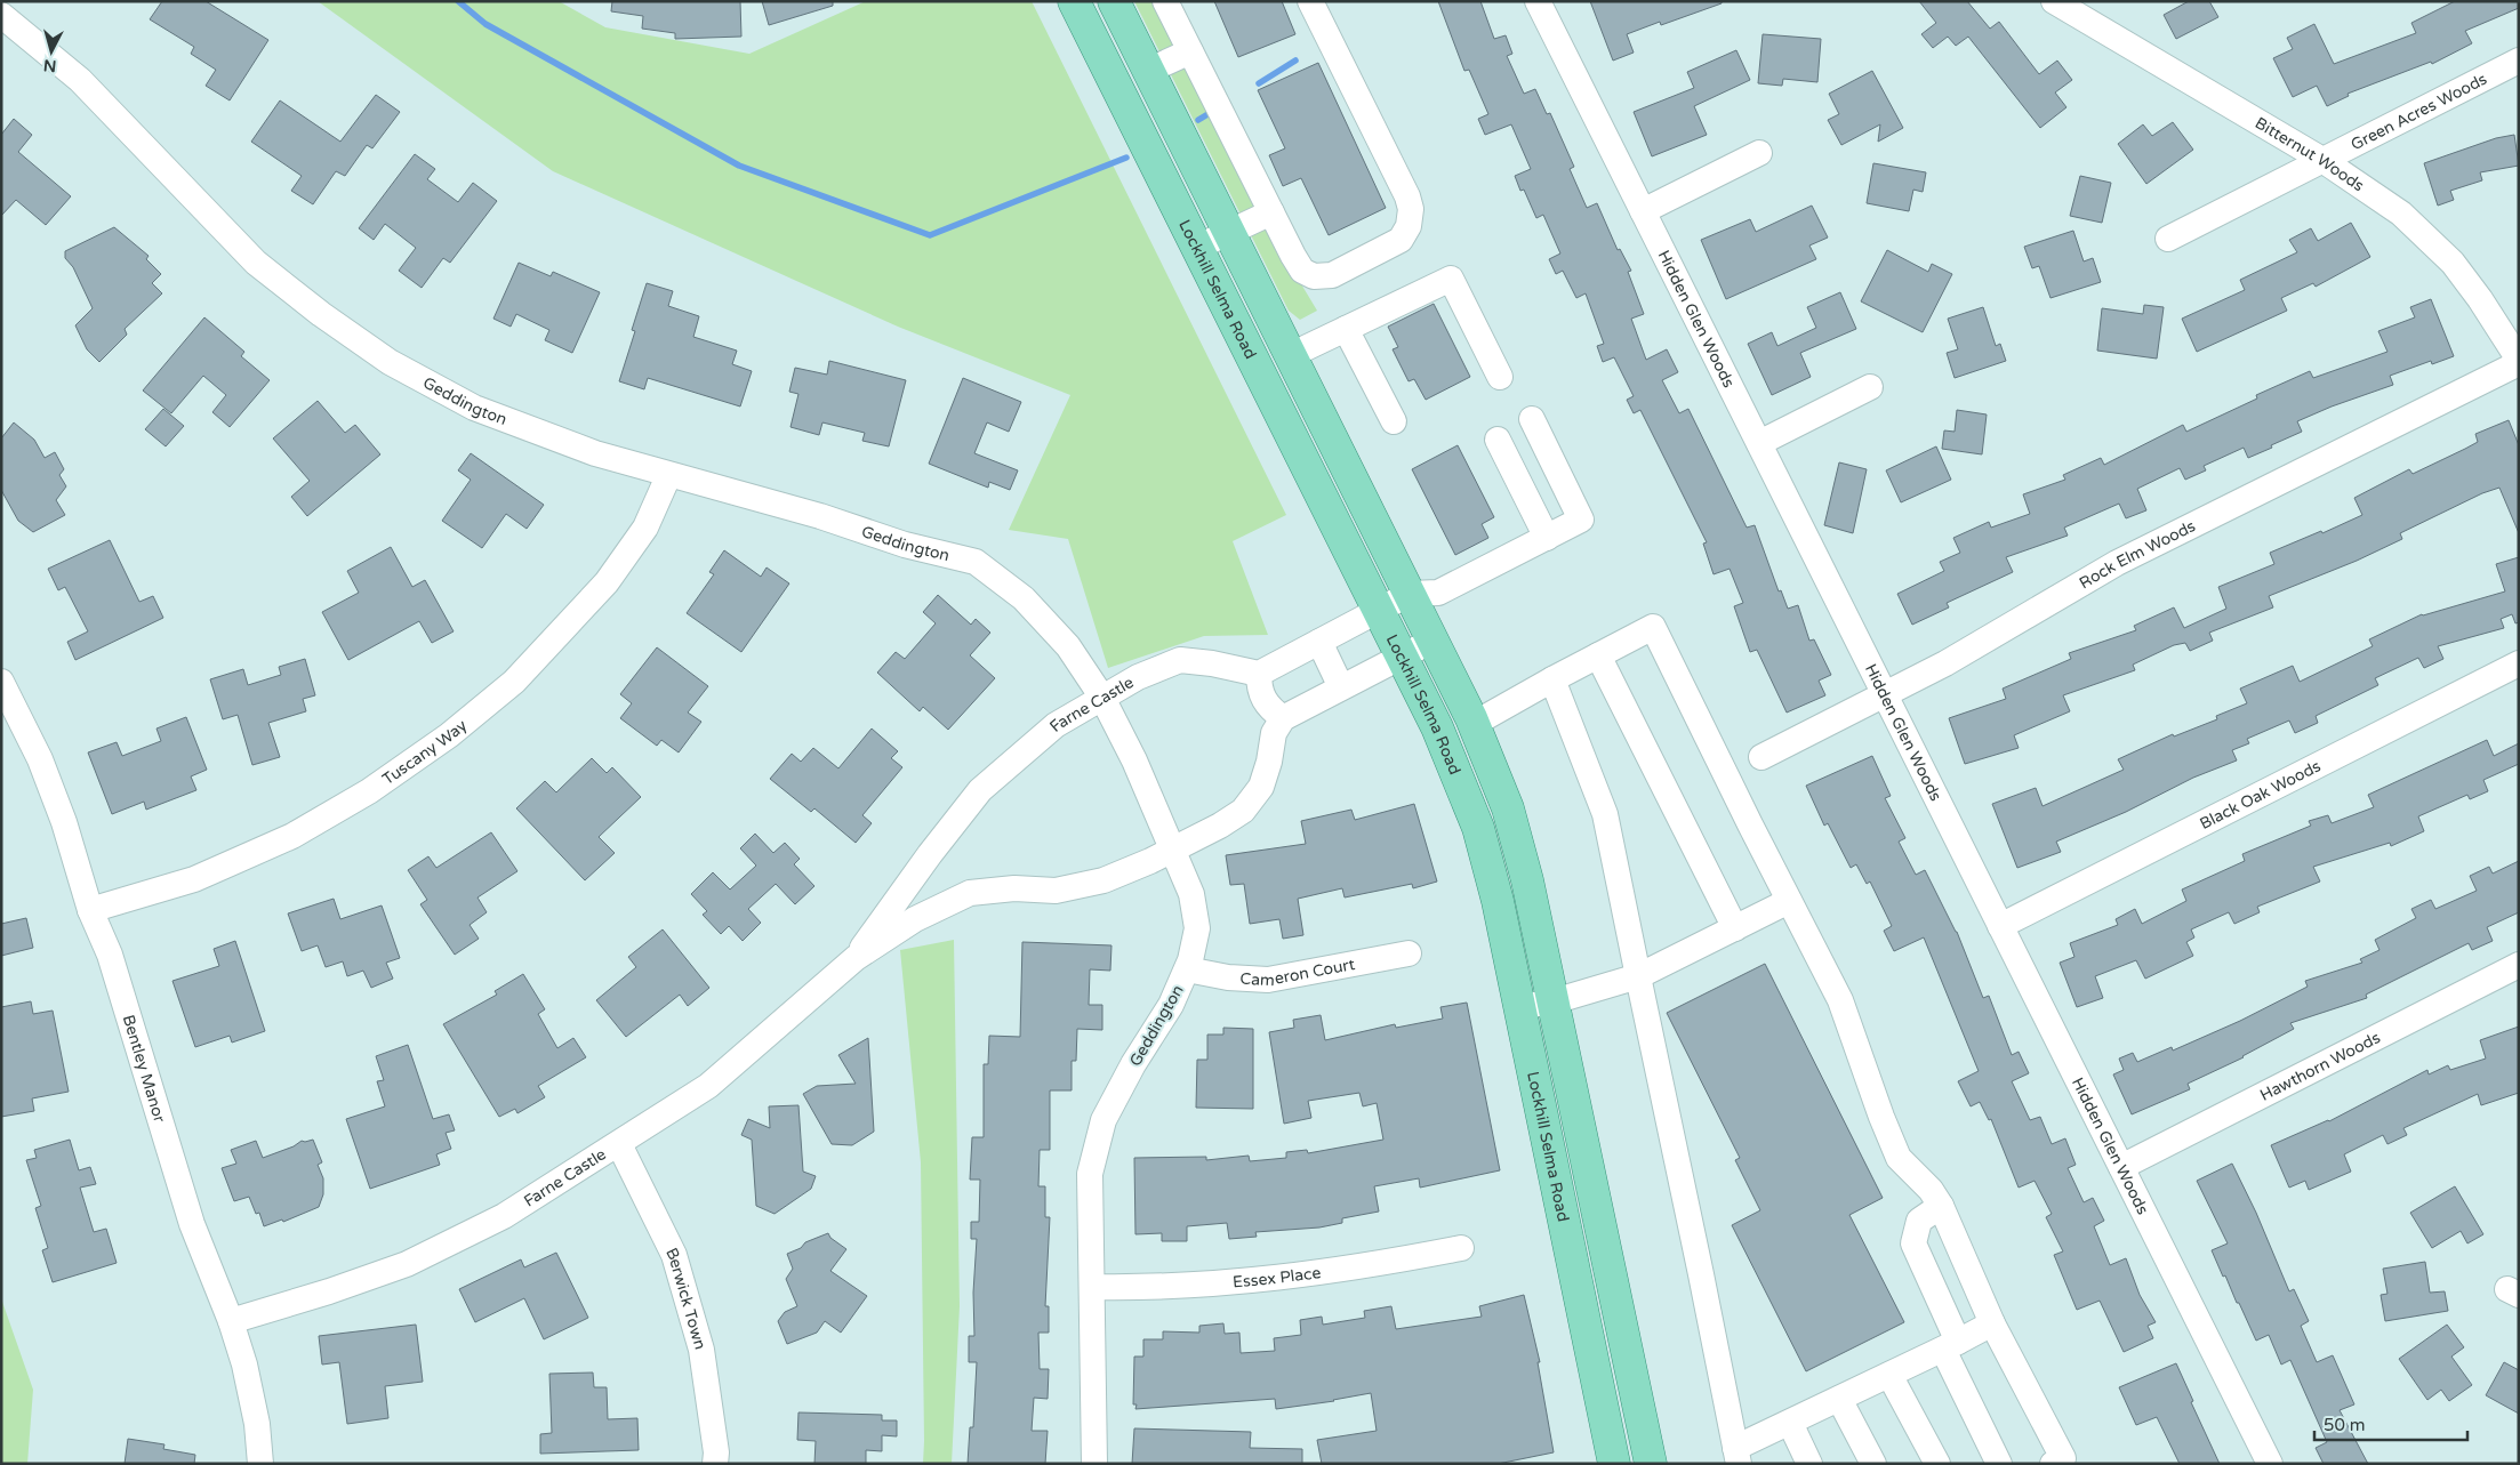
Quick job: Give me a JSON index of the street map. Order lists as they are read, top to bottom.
{
  "streets": {
    "main road": ["Lockhill Selma Road"],
    "street": [
      "Green Acres Woods",
      "Bitternut Woods",
      "Hidden Glen Woods",
      "Geddington",
      "Rock Elm Woods",
      "Farne Castle",
      "Tuscany Way",
      "Black Oak Woods",
      "Cameron Court",
      "Hawthorn Woods",
      "Bentley Manor",
      "Essex Place",
      "Berwick Town"
    ]
  },
  "crossings": [
    ["Green Acres Woods", "Bitternut Woods"],
    ["Bitternut Woods", "Rock Elm Woods"],
    ["Hidden Glen Woods", "Rock Elm Woods"],
    ["Hidden Glen Woods", "Black Oak Woods"],
    ["Hidden Glen Woods", "Hawthorn Woods"],
    ["Geddington", "Farne Castle"],
    ["Geddington", "Tuscany Way"],
    ["Geddington", "Cameron Court"],
    ["Geddington", "Essex Place"],
    ["Farne Castle", "Bentley Manor"],
    ["Farne Castle", "Berwick Town"],
    ["Tuscany Way", "Bentley Manor"]
  ],
  "scale_bar": "50 m",
  "north": "bottom"
}
